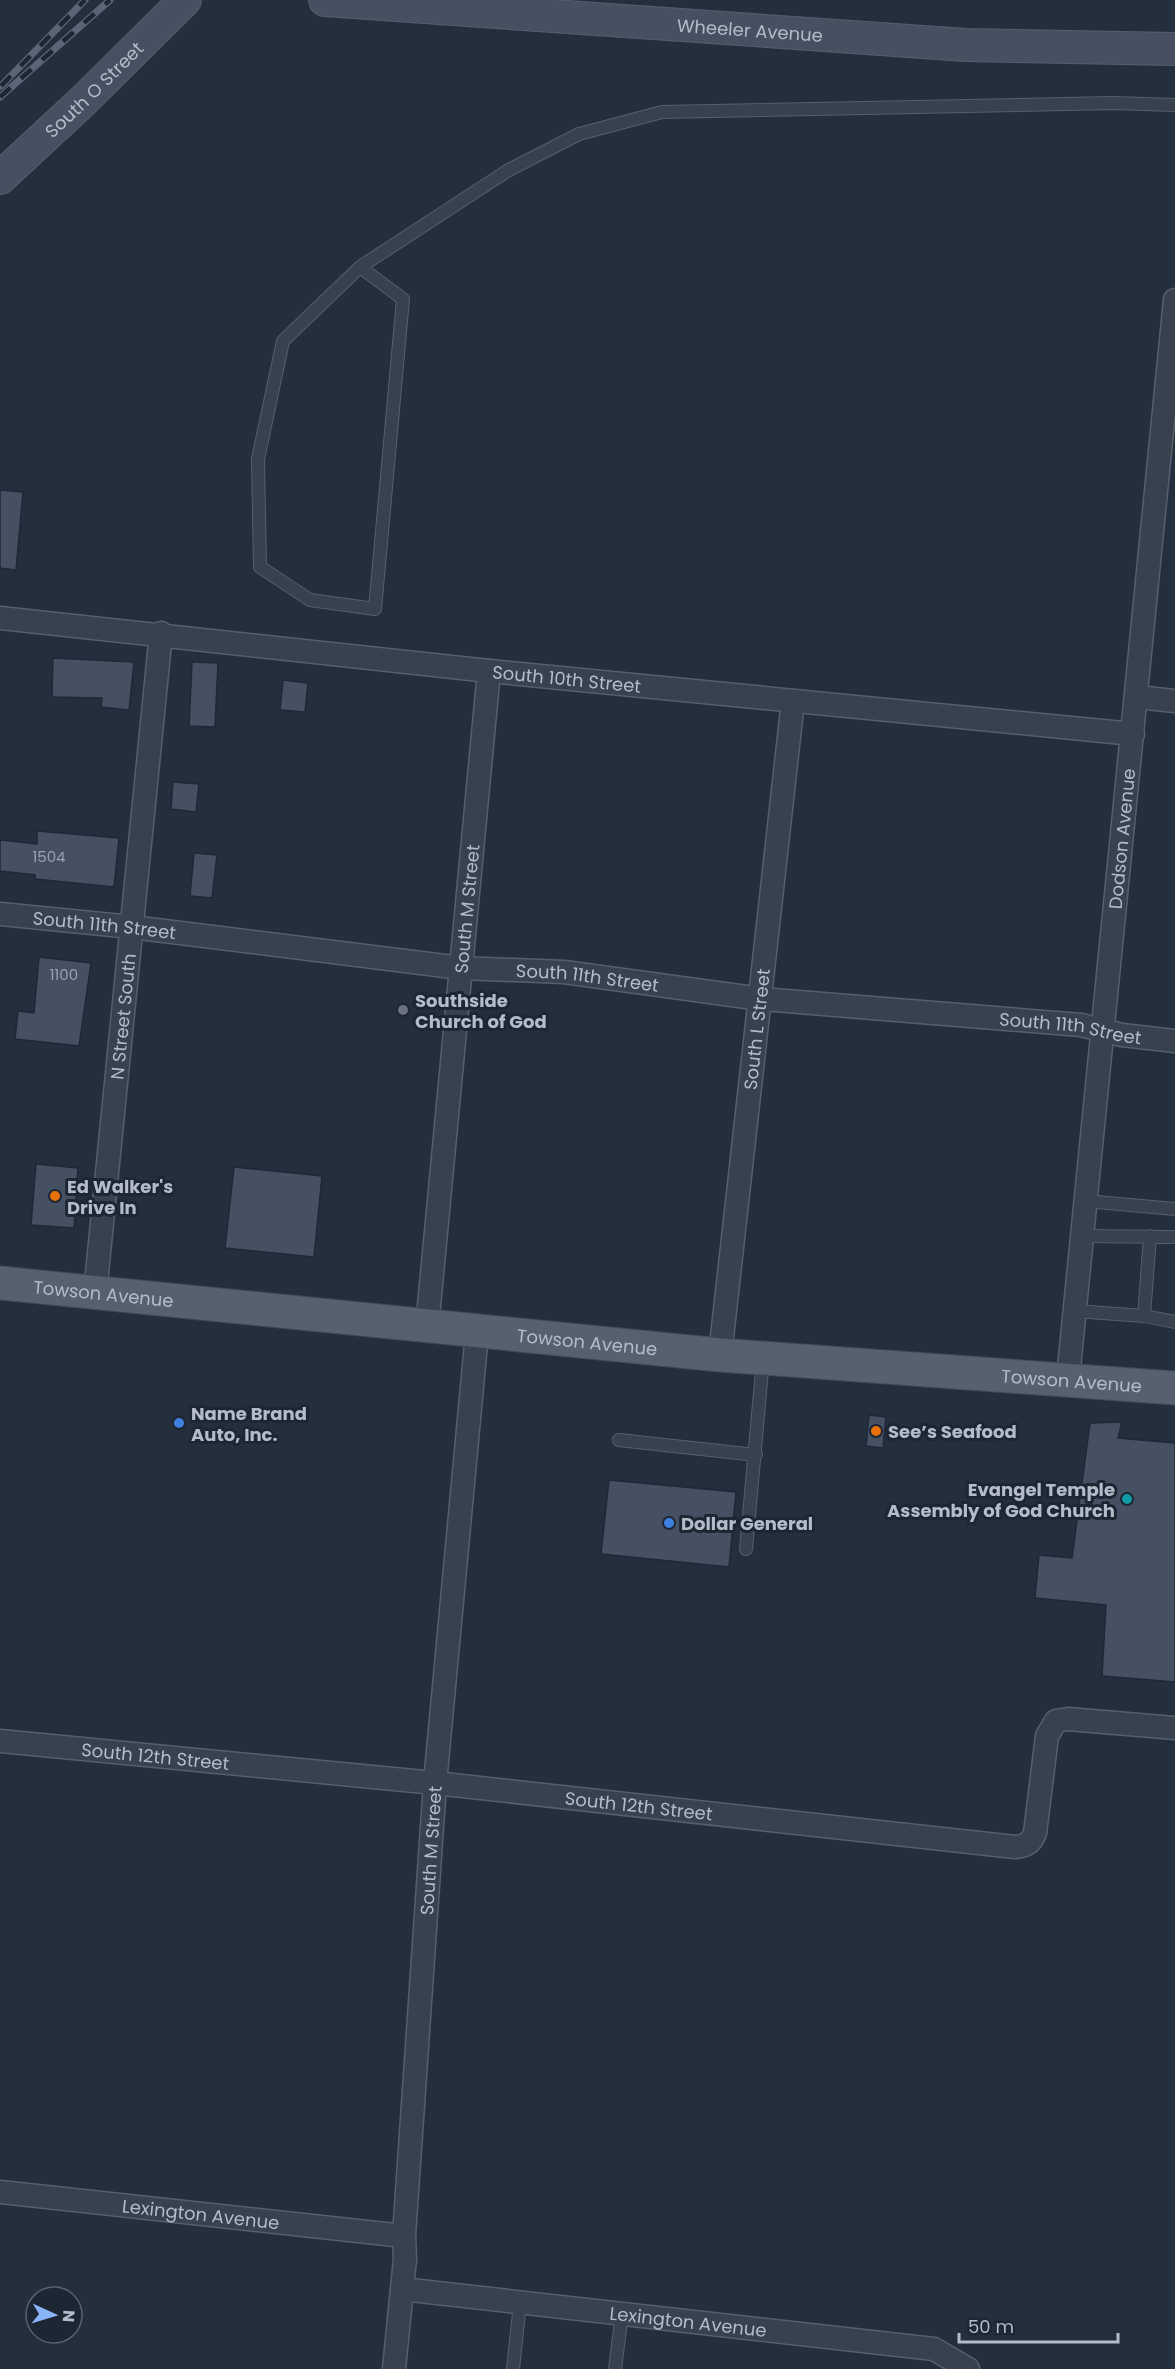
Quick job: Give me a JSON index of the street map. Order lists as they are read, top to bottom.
{
  "streets": {
    "main road": ["Wheeler Avenue", "South O Street", "Towson Avenue"],
    "street": [
      "South 10th Street",
      "Dodson Avenue",
      "South M Street",
      "South 11th Street",
      "N Street South",
      "South L Street",
      "South 12th Street",
      "Lexington Avenue"
    ]
  },
  "crossings": [
    ["South 10th Street", "Dodson Avenue"],
    ["South 10th Street", "South M Street"],
    ["South 10th Street", "N Street South"],
    ["South 10th Street", "South L Street"],
    ["Dodson Avenue", "South 11th Street"],
    ["Dodson Avenue", "Towson Avenue"],
    ["South M Street", "South 11th Street"],
    ["South M Street", "Towson Avenue"],
    ["South M Street", "South 12th Street"],
    ["South M Street", "Lexington Avenue"],
    ["South 11th Street", "N Street South"],
    ["South 11th Street", "South L Street"],
    ["N Street South", "Towson Avenue"],
    ["South L Street", "Towson Avenue"]
  ],
  "places": [
    "Southside Church of God",
    "Ed Walker's Drive In",
    "Name Brand Auto, Inc.",
    "See’s Seafood",
    "Evangel Temple Assembly of God Church",
    "Dollar General"
  ],
  "house_numbers": ["1504", "1100"],
  "scale_bar": "50 m",
  "north": "right"
}
